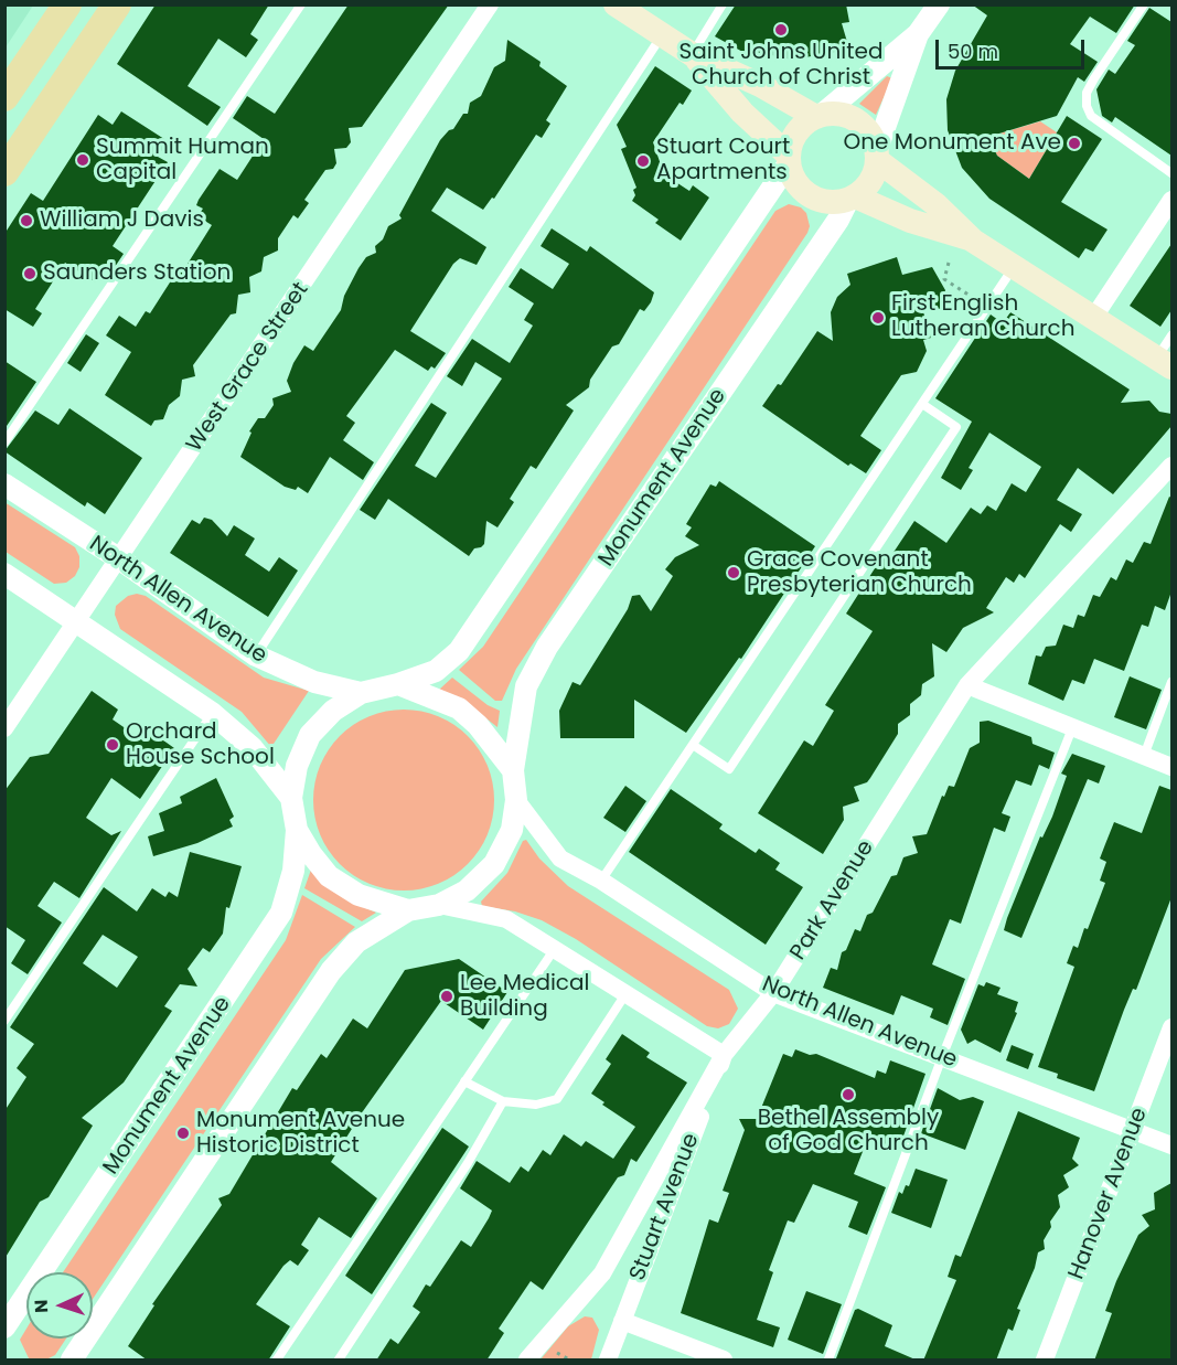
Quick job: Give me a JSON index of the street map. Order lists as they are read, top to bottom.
{
  "streets": {
    "street": [
      "West Grace Street",
      "Monument Avenue",
      "North Allen Avenue",
      "Park Avenue",
      "Hanover Avenue",
      "Stuart Avenue"
    ]
  },
  "crossings": [
    ["West Grace Street", "North Allen Avenue"],
    ["Monument Avenue", "North Allen Avenue"],
    ["North Allen Avenue", "Park Avenue"],
    ["North Allen Avenue", "Hanover Avenue"],
    ["Park Avenue", "Stuart Avenue"]
  ],
  "places": [
    "Saint Johns United Church of Christ",
    "One Monument Ave",
    "Summit Human Capital",
    "Stuart Court Apartments",
    "William J Davis",
    "Saunders Station",
    "First English Lutheran Church",
    "Grace Covenant Presbyterian Church",
    "Orchard House School",
    "Lee Medical Building",
    "Bethel Assembly of God Church",
    "Monument Avenue Historic District"
  ],
  "scale_bar": "50 m",
  "north": "left"
}
